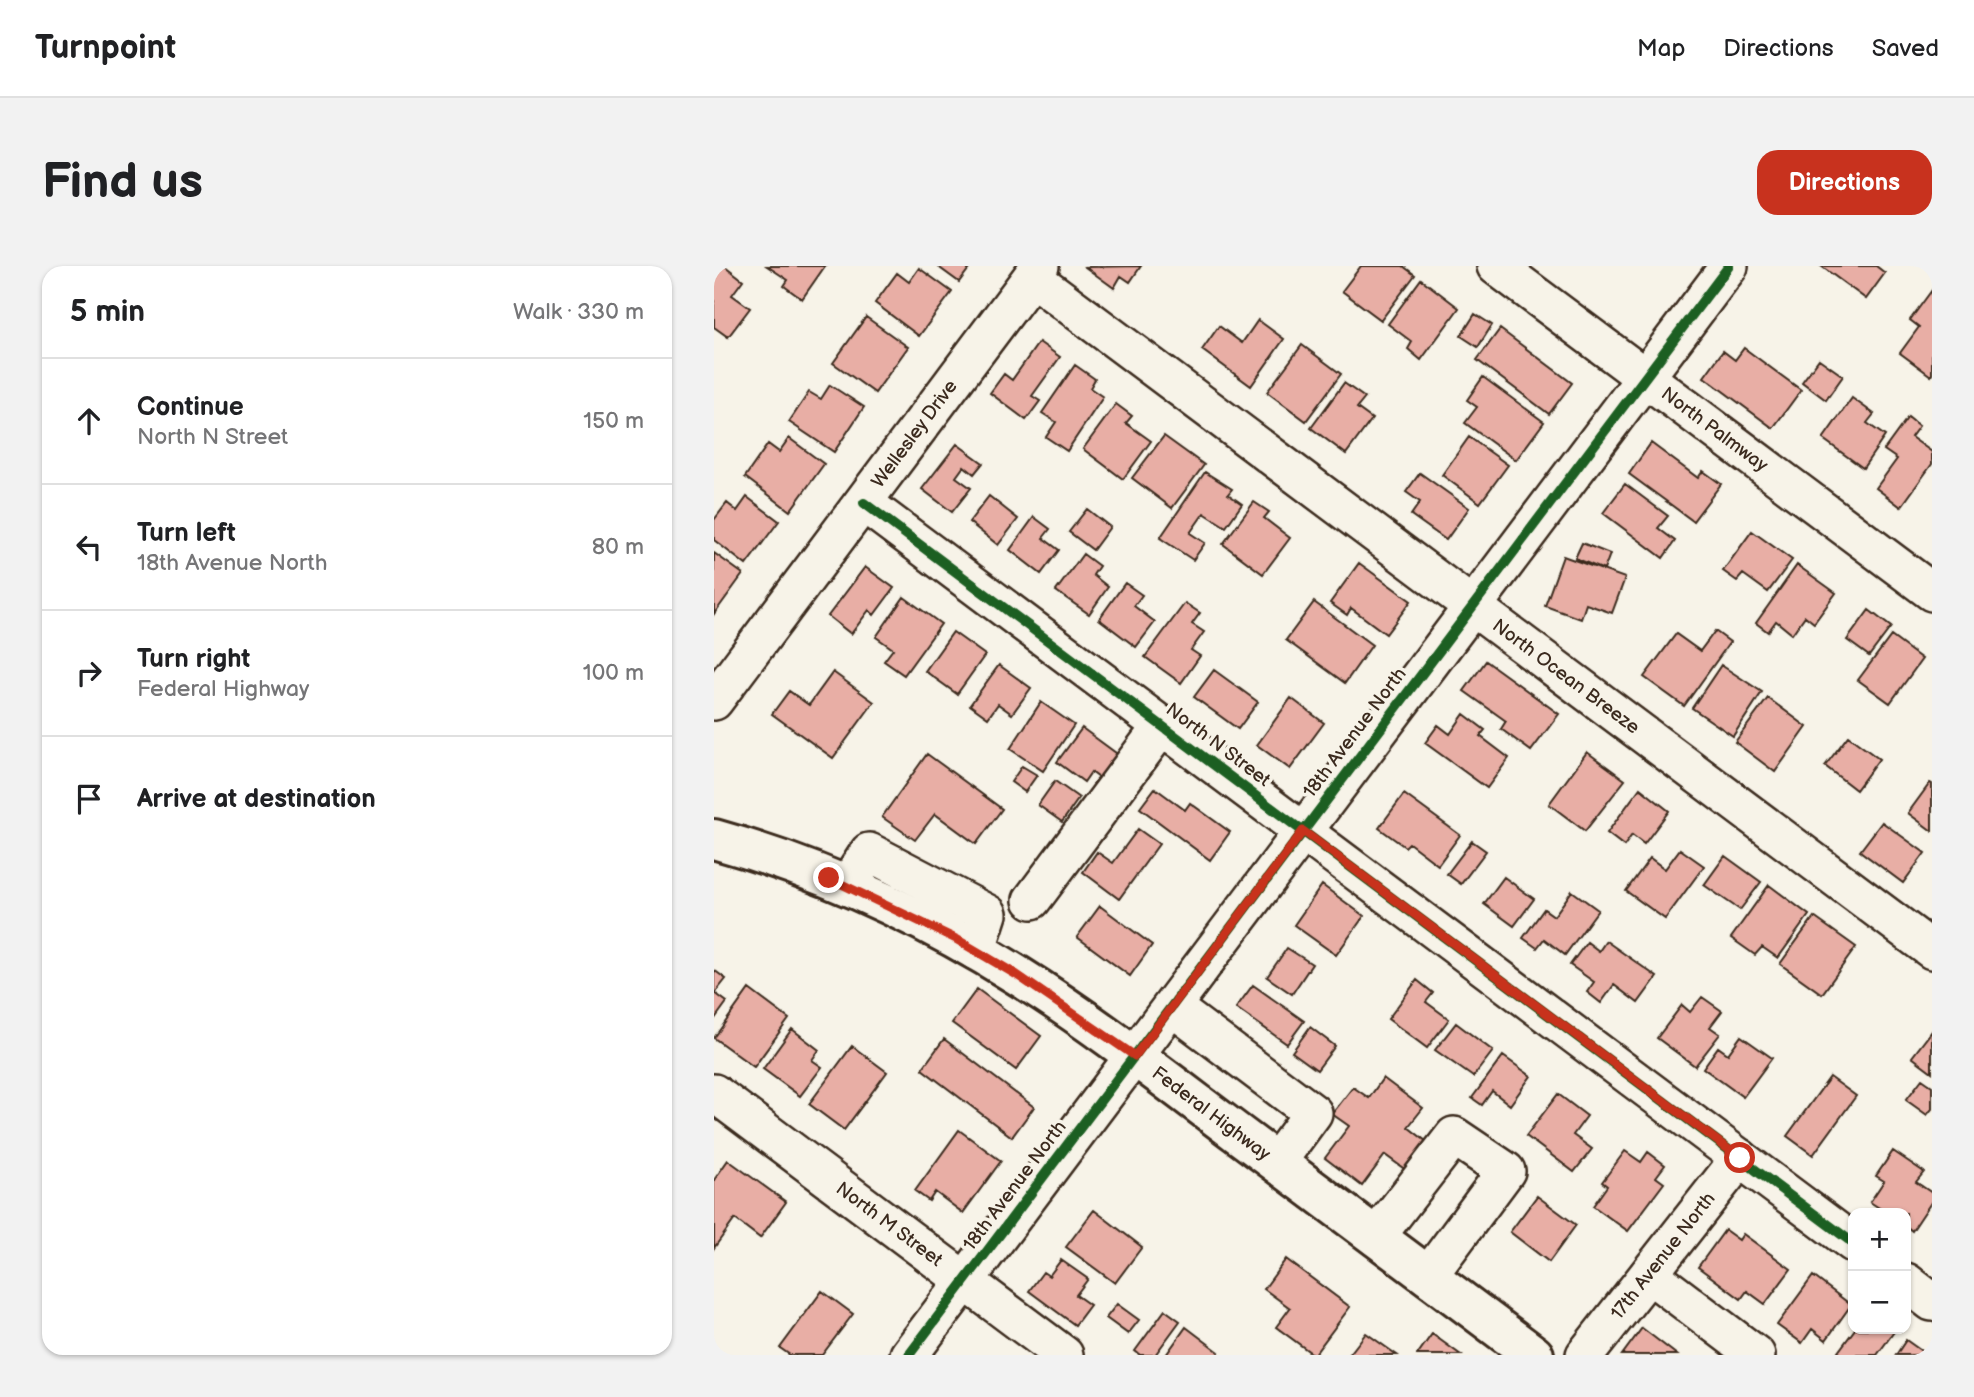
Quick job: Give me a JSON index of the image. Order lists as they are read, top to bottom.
{
  "streets": {
    "main road": ["Federal Highway"],
    "street": [
      "North Palmway",
      "Wellesley Drive",
      "North Ocean Breeze",
      "18th Avenue North",
      "North N Street",
      "North M Street",
      "17th Avenue North"
    ]
  },
  "crossings": [
    ["North Palmway", "18th Avenue North"],
    ["Wellesley Drive", "North Ocean Breeze"],
    ["Wellesley Drive", "North N Street"],
    ["North Ocean Breeze", "18th Avenue North"],
    ["18th Avenue North", "North N Street"],
    ["18th Avenue North", "Federal Highway"],
    ["18th Avenue North", "North M Street"],
    ["North N Street", "17th Avenue North"]
  ],
  "page": {
    "header": "Turnpoint",
    "nav": ["Map", "Directions", "Saved"],
    "buttons": "Directions",
    "title": "Find us",
    "heading": ["5 min", "Walk · 330 m"],
    "list": [
      ["Continue", "North N Street", "150 m"],
      ["Turn left", "18th Avenue North", "80 m"],
      ["Turn right", "Federal Highway", "100 m"],
      "Arrive at destination"
    ],
    "map_buttons": ["+", "−"]
  }
}
